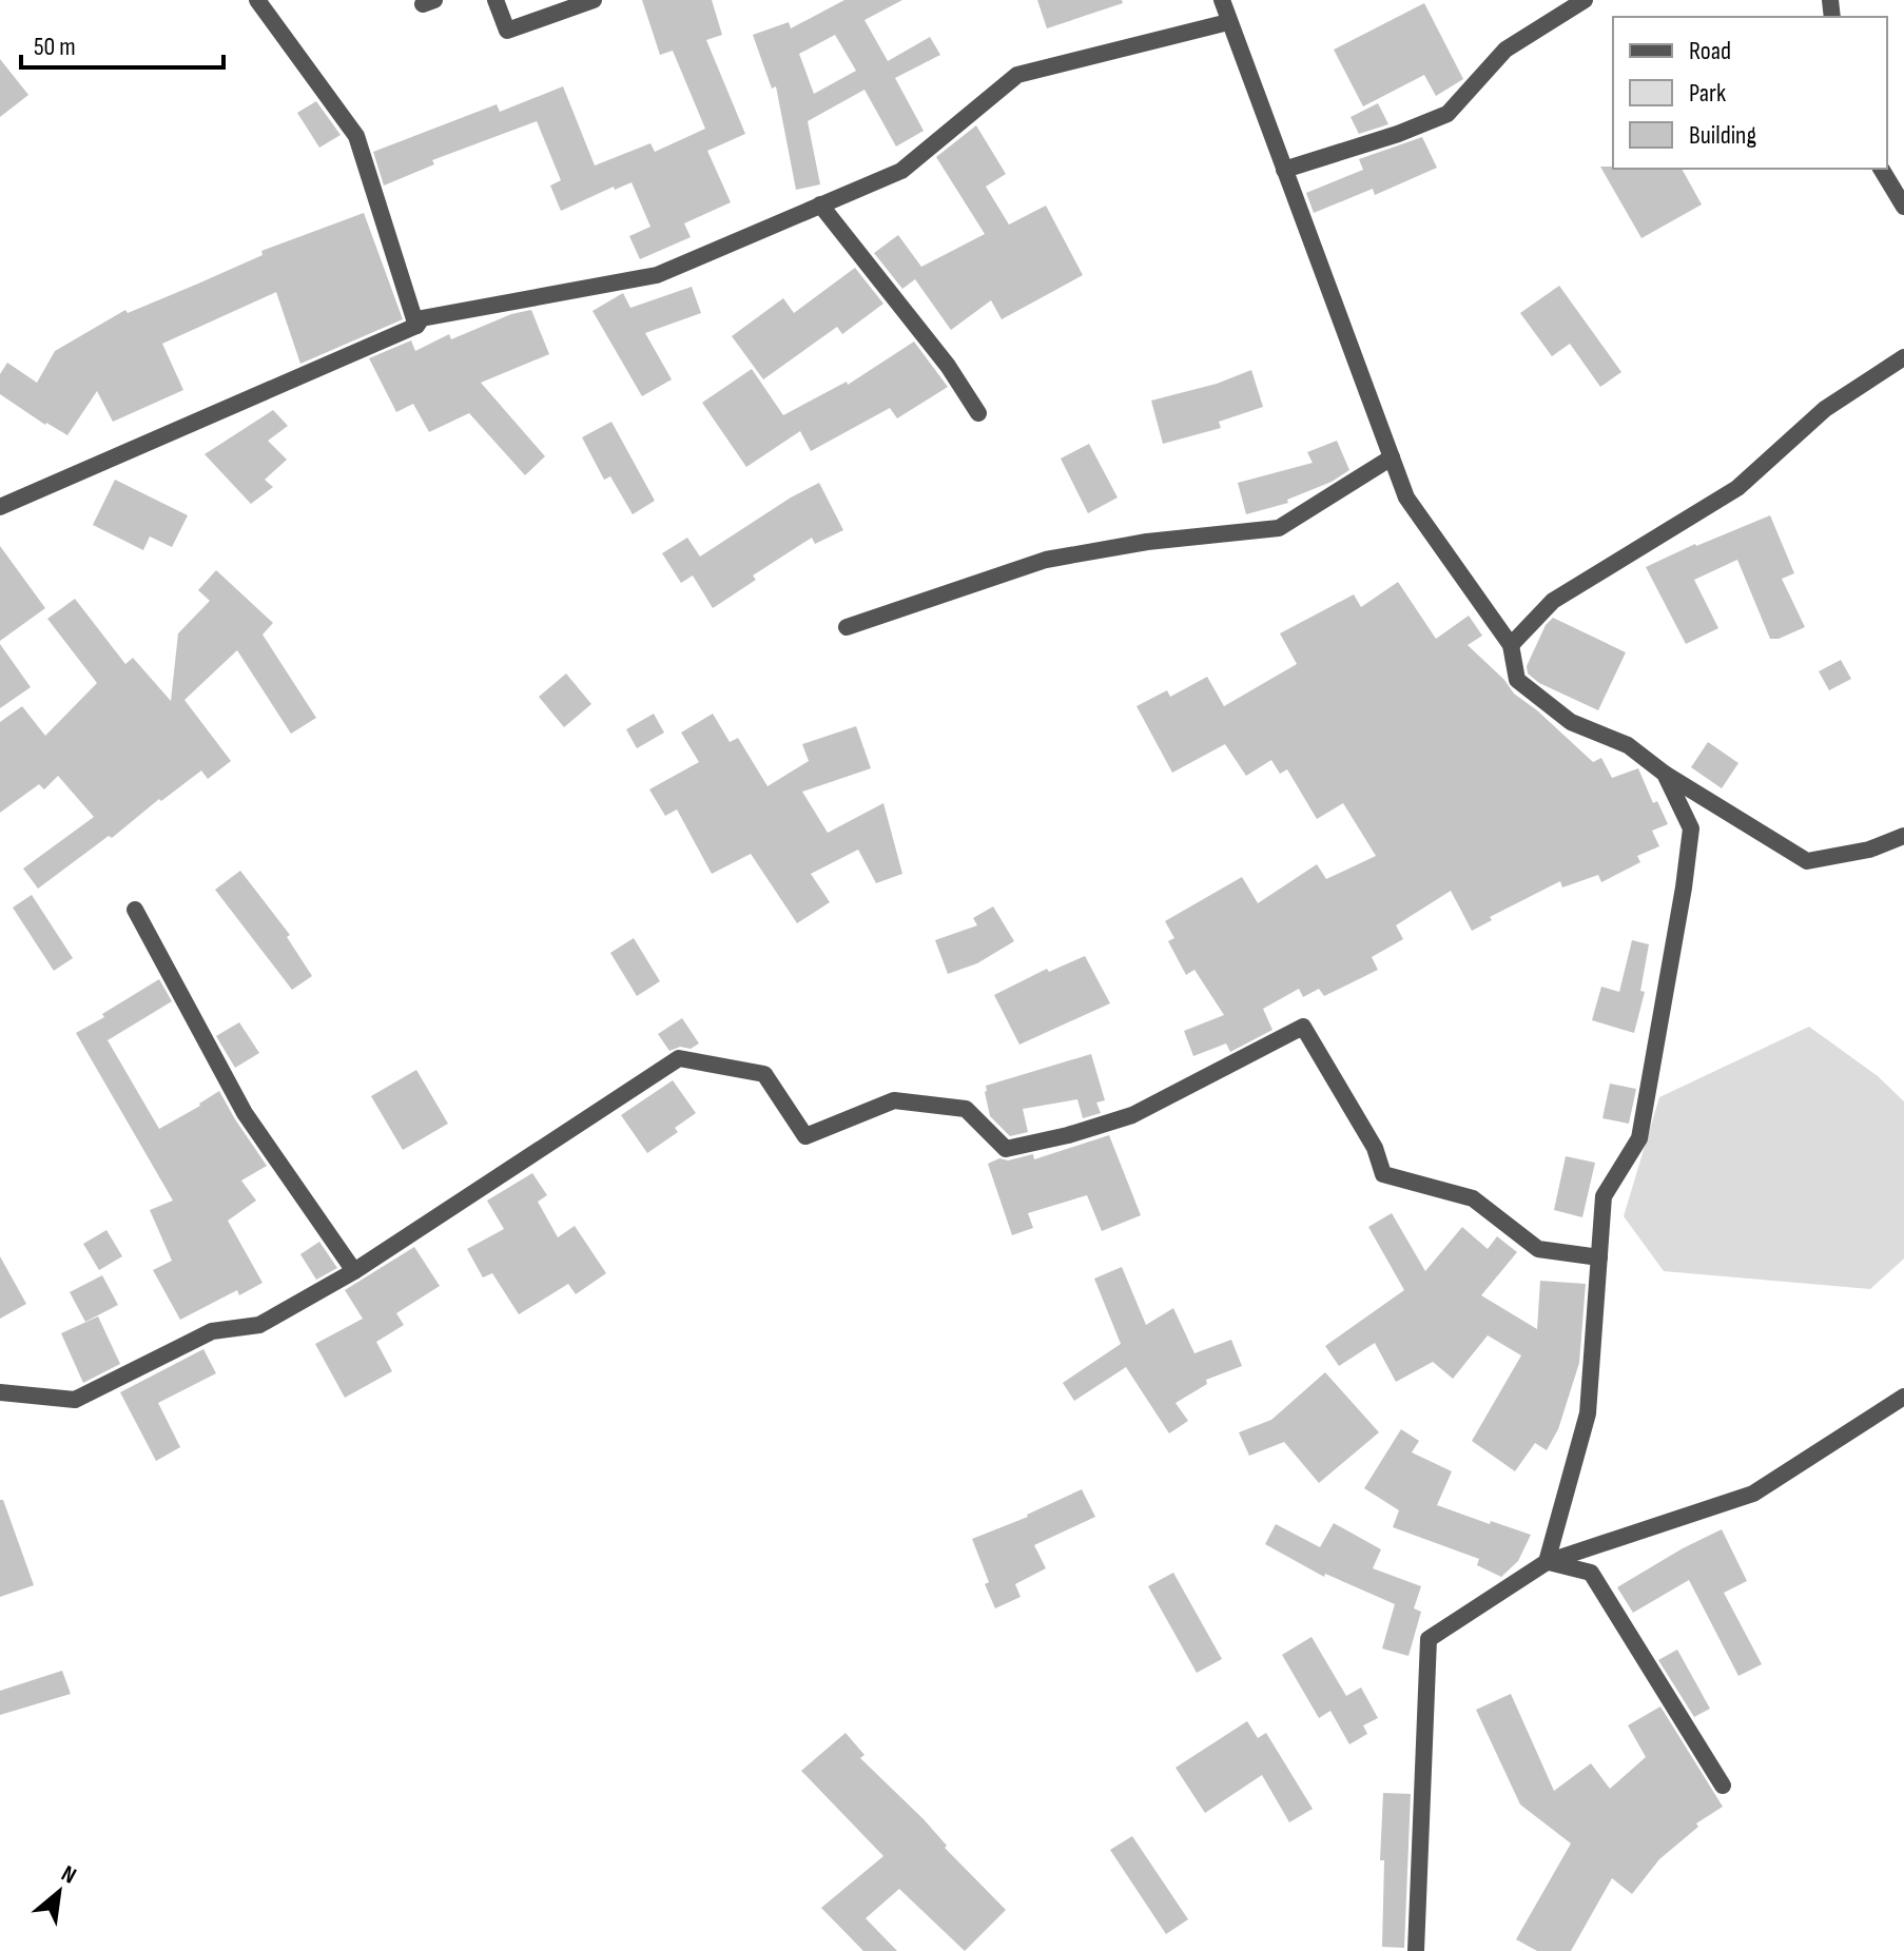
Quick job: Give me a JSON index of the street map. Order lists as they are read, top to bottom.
{
  "legend": ["Road", "Park", "Building"],
  "scale_bar": "50 m",
  "north": "top right"
}
